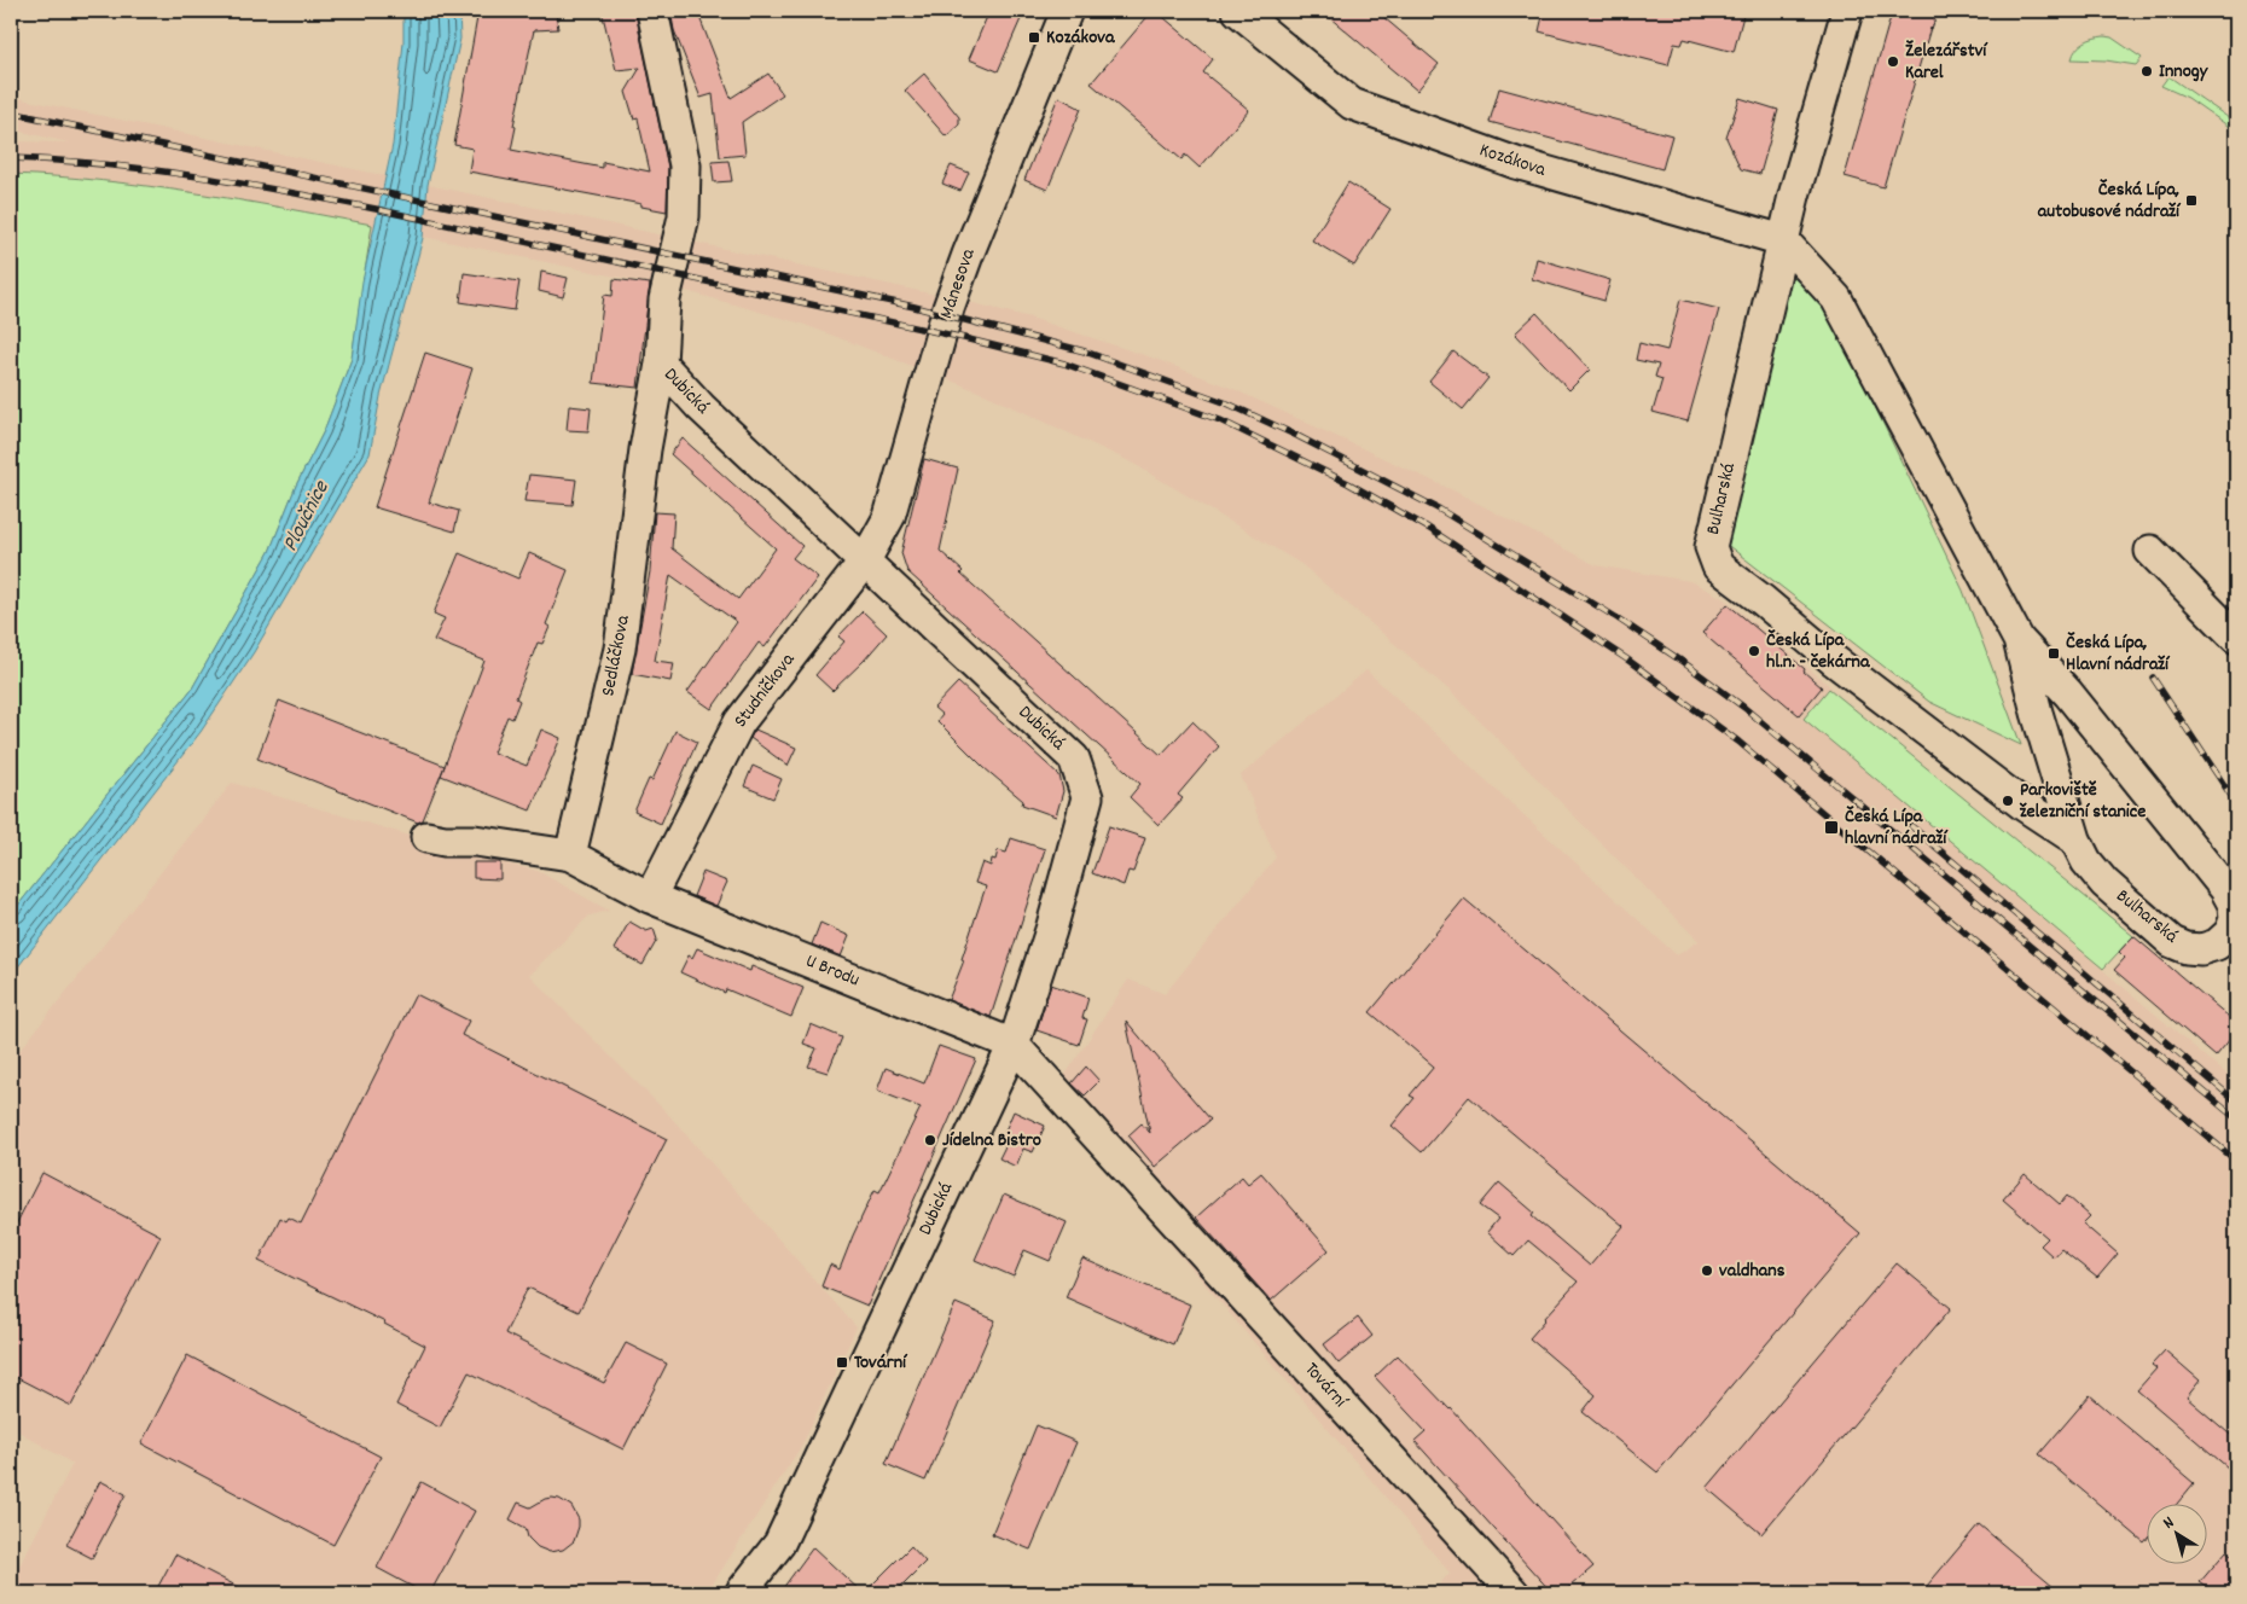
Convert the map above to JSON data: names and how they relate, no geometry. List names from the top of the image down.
{
  "streets": {
    "street": [
      "Kozákova",
      "Mánesova",
      "Dubická",
      "Bulharská",
      "Sedláčkova",
      "Studničkova",
      "U Brodu",
      "Tovární"
    ]
  },
  "crossings": [
    ["Kozákova", "Bulharská"],
    ["Mánesova", "Dubická"],
    ["Mánesova", "Studničkova"],
    ["Dubická", "Sedláčkova"],
    ["Dubická", "Studničkova"],
    ["Dubická", "U Brodu"],
    ["Dubická", "Tovární"],
    ["Studničkova", "U Brodu"],
    ["U Brodu", "Tovární"]
  ],
  "water": ["Ploučnice"],
  "places": {
    "transit": [
      "Kozákova",
      "Česká Lípa, autobusové nádraží",
      "Česká Lípa, Hlavní nádraží",
      "Česká Lípa hlavní nádraží",
      "Tovární"
    ],
    "other": [
      "Železářství Karel",
      "Innogy",
      "Česká Lípa hl.n. - čekárna",
      "Parkoviště železniční stanice",
      "Jídelna Bistro",
      "valdhans"
    ]
  },
  "north": "top left"
}
